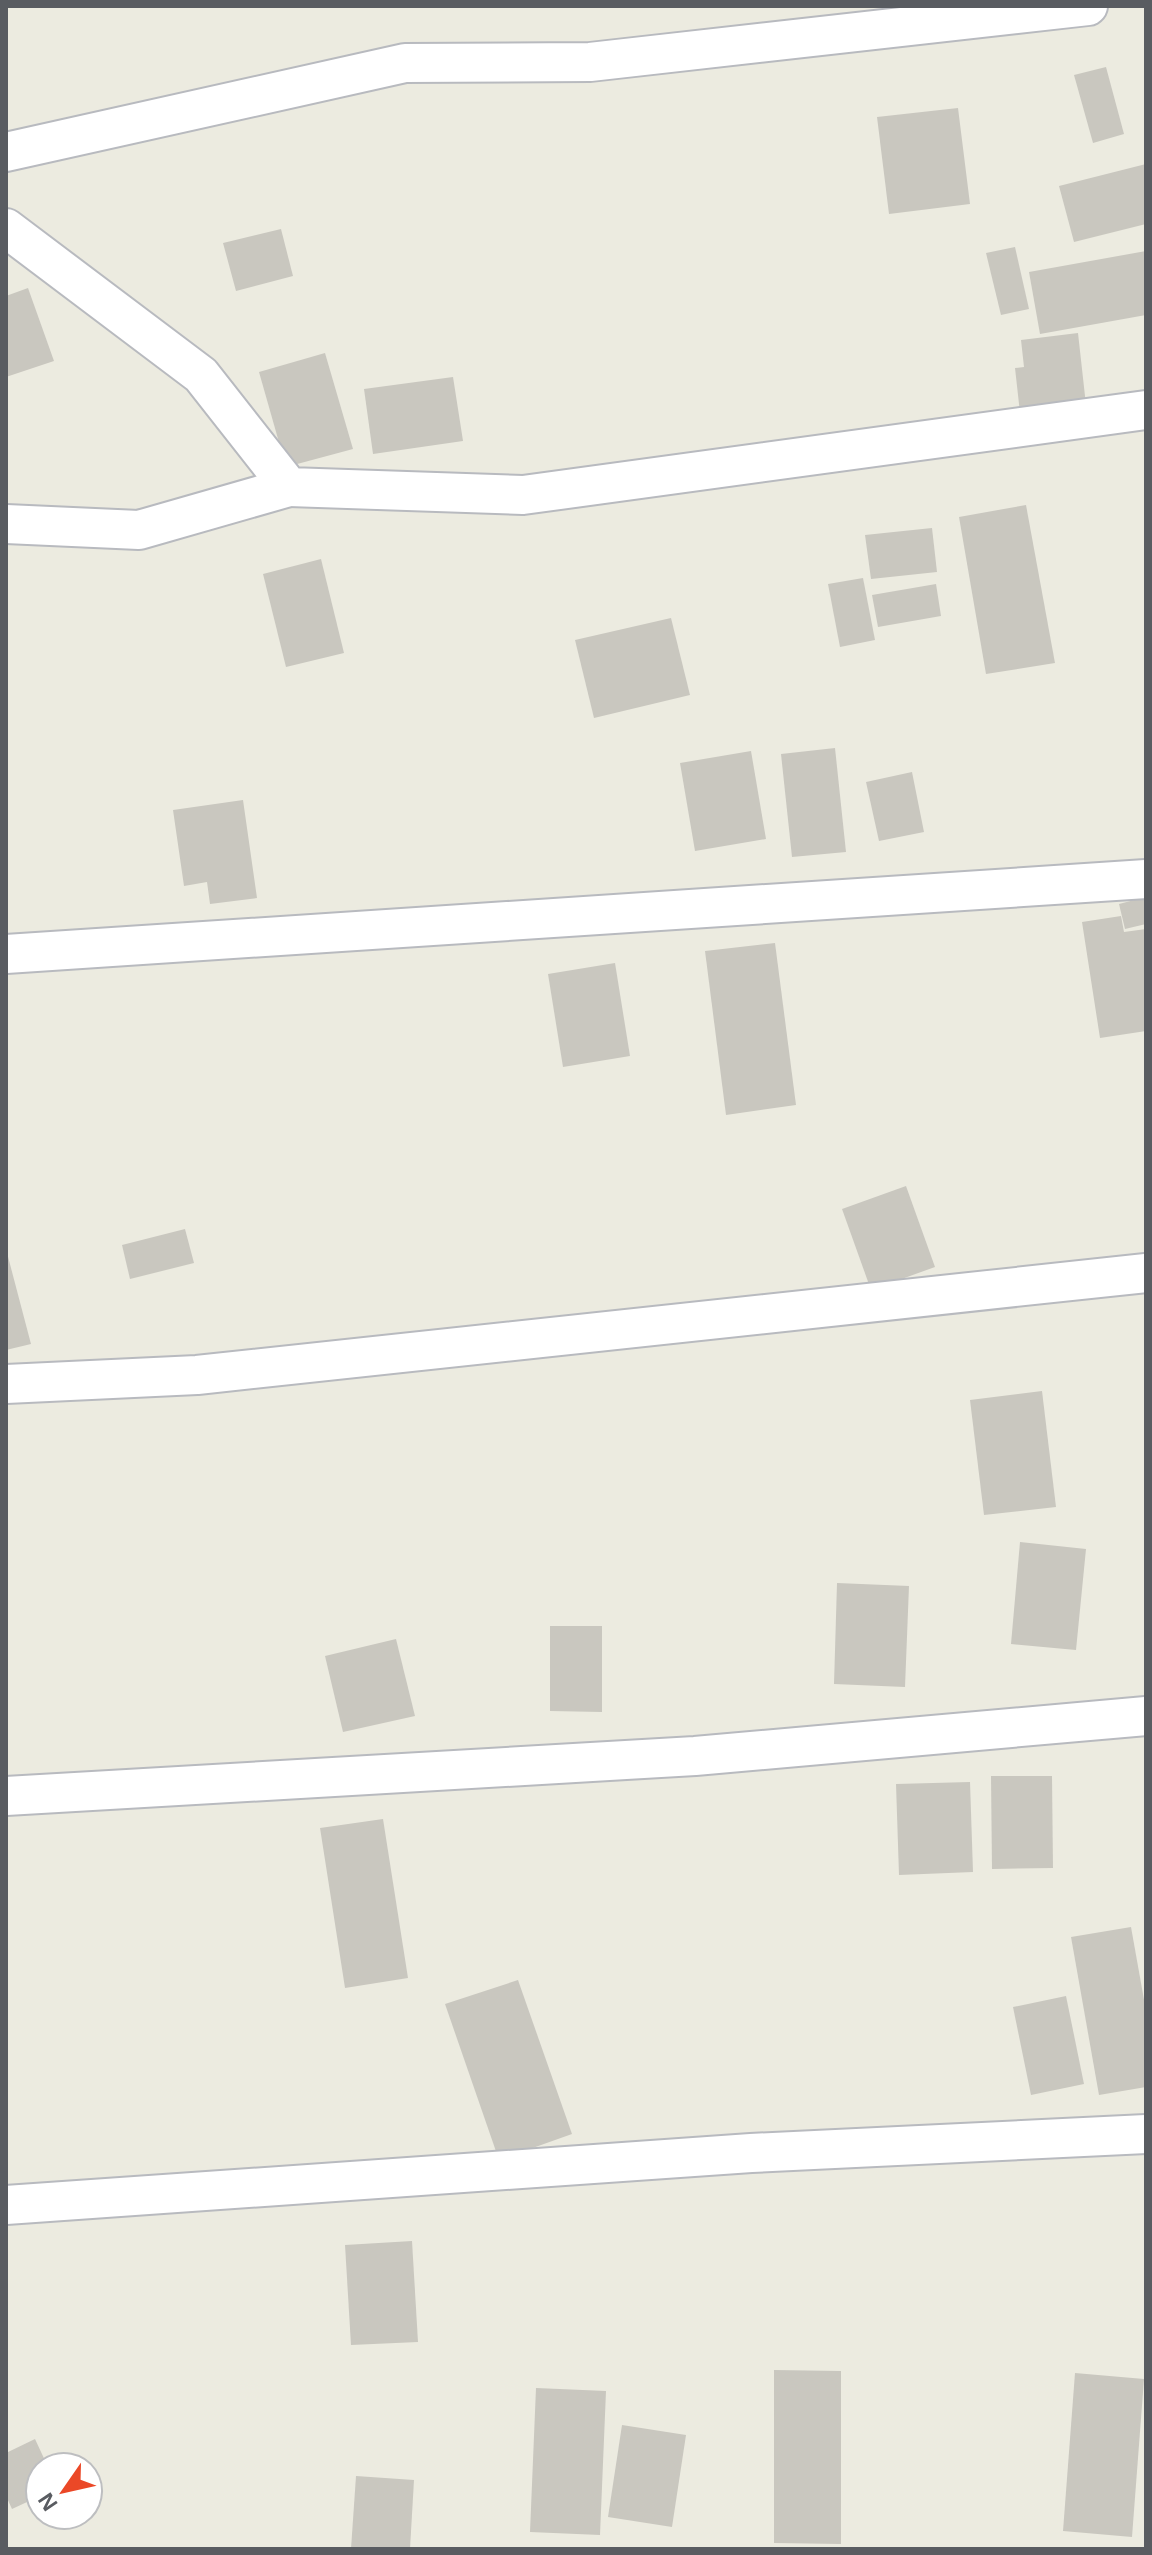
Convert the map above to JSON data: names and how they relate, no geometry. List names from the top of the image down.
{
  "north": "bottom left"
}
